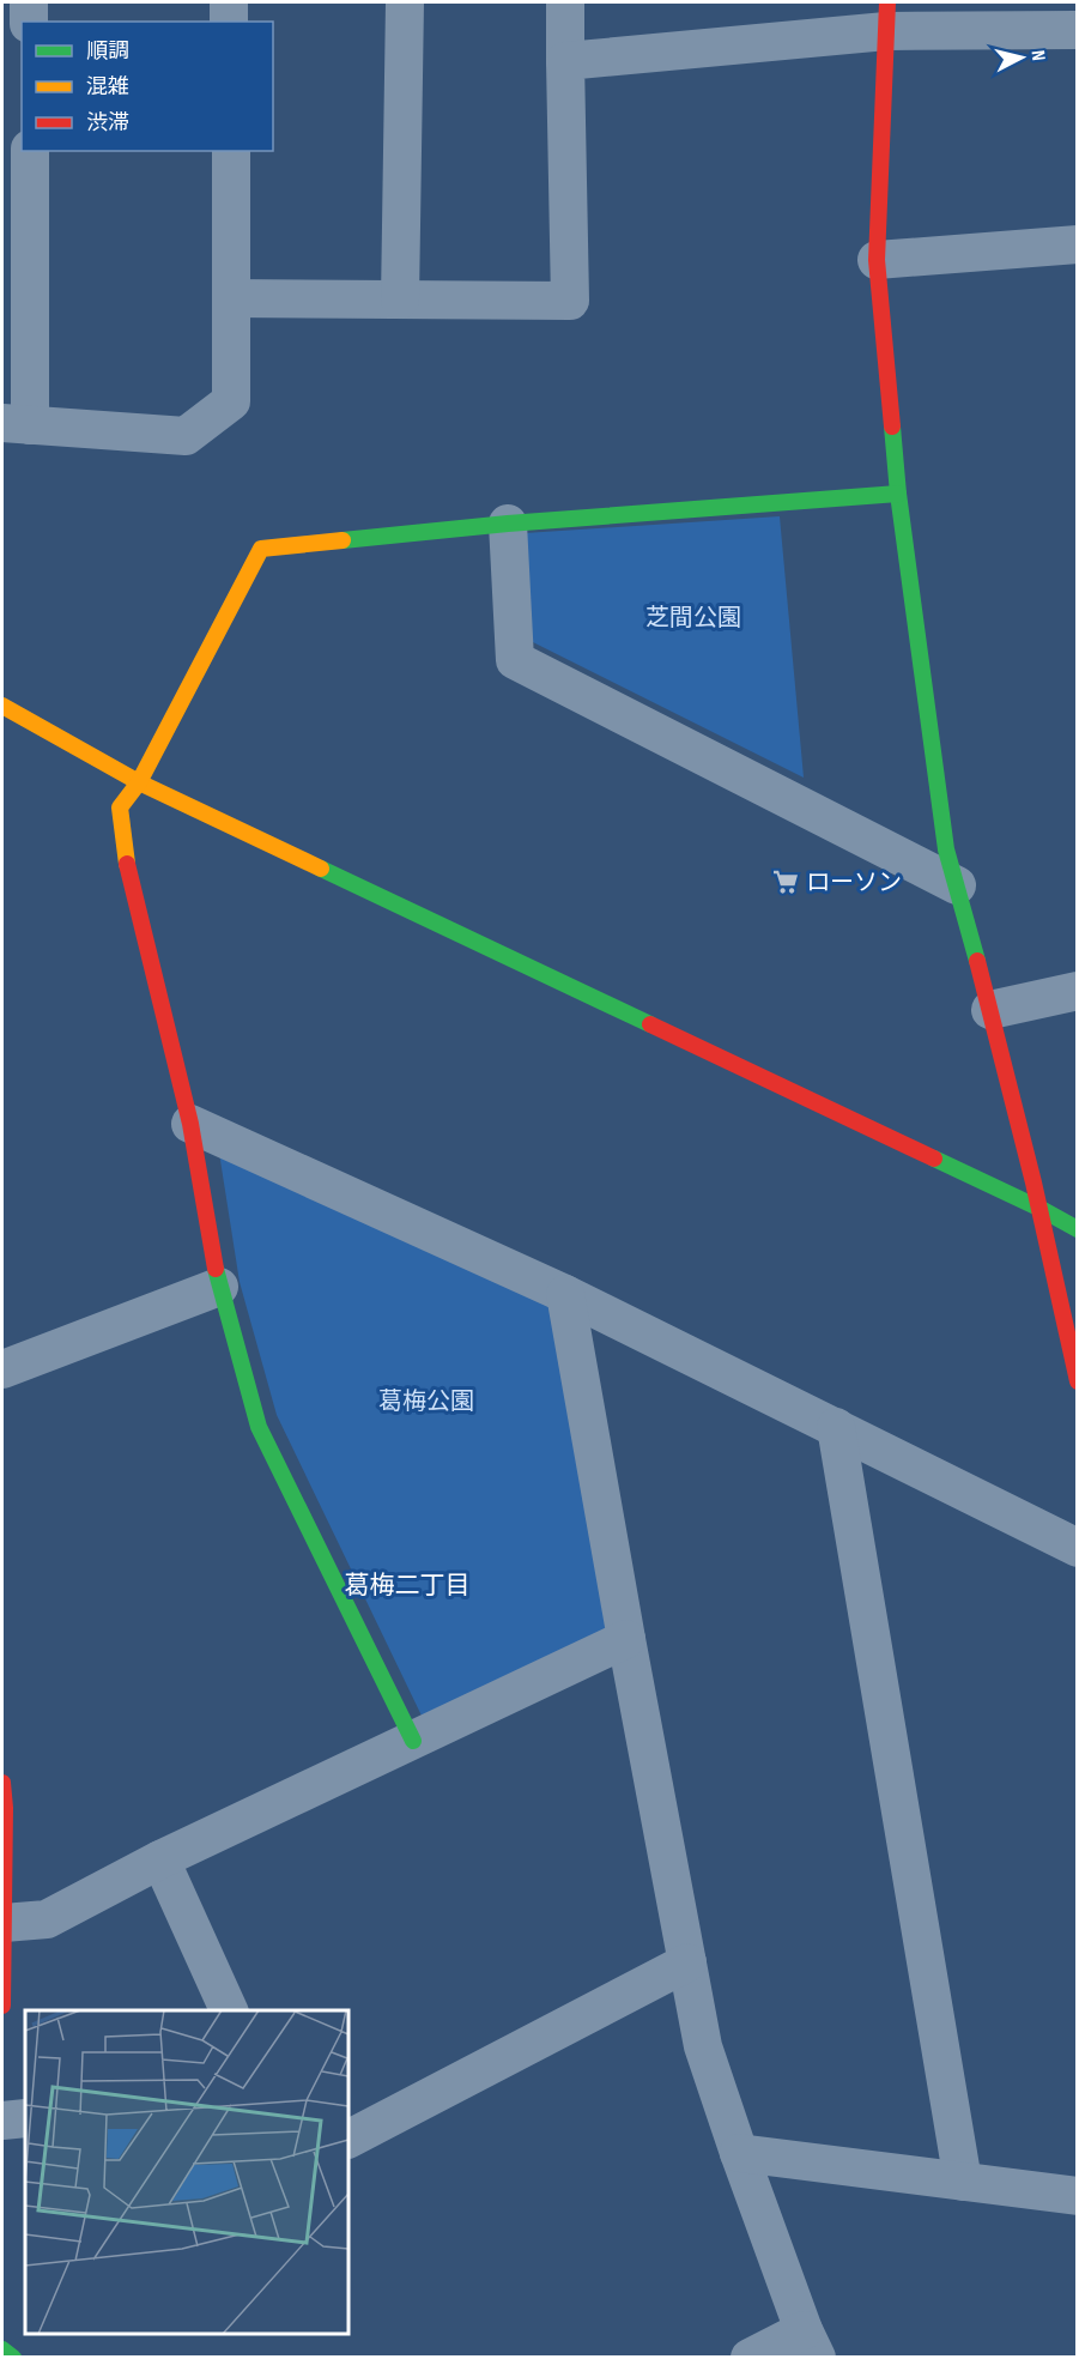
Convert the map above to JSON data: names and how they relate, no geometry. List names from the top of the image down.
{
  "districts": ["葛梅二丁目"],
  "parks": ["芝間公園", "葛梅公園"],
  "places": {
    "supermarket": ["ローソン"]
  },
  "legend": ["順調", "混雑", "渋滞"],
  "north": "right"
}
